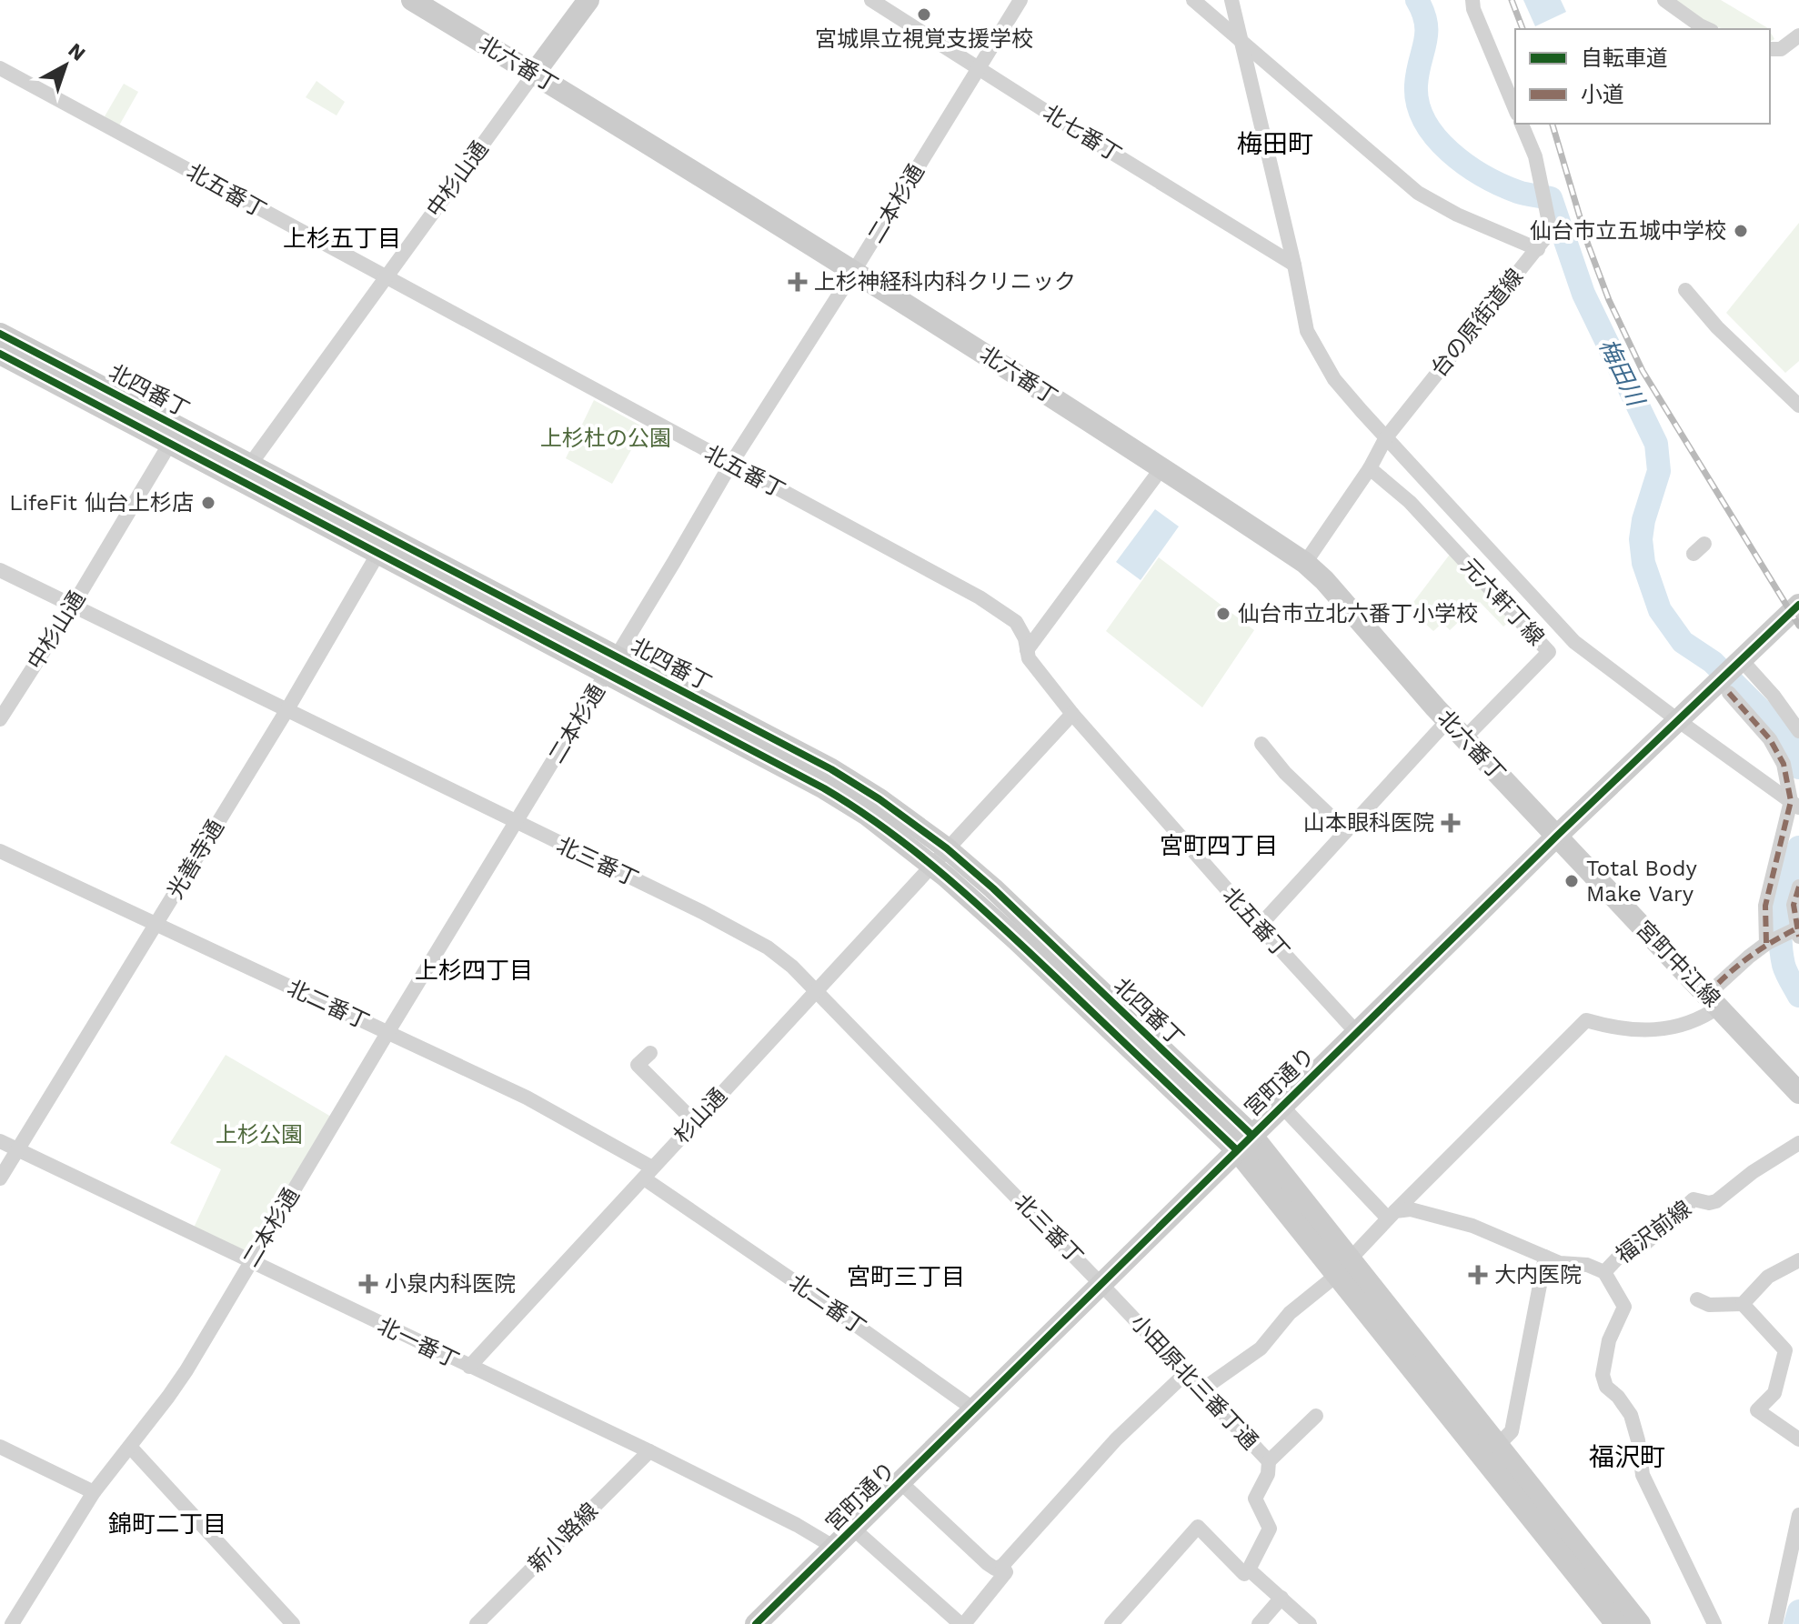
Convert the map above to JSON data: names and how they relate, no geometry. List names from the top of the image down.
{
  "streets": {
    "street": [
      "北六番丁",
      "北七番丁",
      "中杉山通",
      "北五番丁",
      "二本杉通",
      "台の原街道線",
      "北四番丁",
      "元六軒丁線",
      "光善寺通",
      "北三番丁",
      "宮町中江線",
      "北二番丁",
      "宮町通り",
      "杉山通",
      "福沢前線",
      "北一番丁",
      "小田原北三番丁通",
      "新小路線"
    ]
  },
  "crossings": [
    ["北六番丁", "中杉山通"],
    ["北六番丁", "二本杉通"],
    ["北六番丁", "台の原街道線"],
    ["北六番丁", "元六軒丁線"],
    ["北六番丁", "宮町中江線"],
    ["北六番丁", "宮町通り"],
    ["北七番丁", "二本杉通"],
    ["中杉山通", "北五番丁"],
    ["中杉山通", "北四番丁"],
    ["中杉山通", "北三番丁"],
    ["北五番丁", "二本杉通"],
    ["北五番丁", "宮町通り"],
    ["北五番丁", "杉山通"],
    ["二本杉通", "北四番丁"],
    ["二本杉通", "北三番丁"],
    ["二本杉通", "北二番丁"],
    ["二本杉通", "北一番丁"],
    ["台の原街道線", "元六軒丁線"],
    ["北四番丁", "光善寺通"],
    ["北四番丁", "宮町通り"],
    ["北四番丁", "杉山通"],
    ["光善寺通", "北三番丁"],
    ["光善寺通", "北二番丁"],
    ["光善寺通", "北一番丁"],
    ["北三番丁", "宮町通り"],
    ["北三番丁", "杉山通"],
    ["北三番丁", "小田原北三番丁通"],
    ["宮町中江線", "宮町通り"],
    ["北二番丁", "宮町通り"],
    ["北二番丁", "杉山通"],
    ["宮町通り", "北一番丁"],
    ["宮町通り", "小田原北三番丁通"],
    ["杉山通", "北一番丁"],
    ["北一番丁", "新小路線"]
  ],
  "districts": [
    "梅田町",
    "上杉五丁目",
    "宮町四丁目",
    "上杉四丁目",
    "宮町三丁目",
    "福沢町",
    "錦町二丁目"
  ],
  "water": ["梅田川"],
  "parks": ["上杉杜の公園", "上杉公園"],
  "places": {
    "other": [
      "宮城県立視覚支援学校",
      "仙台市立五城中学校",
      "LifeFit 仙台上杉店",
      "仙台市立北六番丁小学校",
      "Total Body Make Vary"
    ],
    "health": [
      "上杉神経科内科クリニック",
      "山本眼科医院",
      "大内医院",
      "小泉内科医院"
    ]
  },
  "legend": ["自転車道", "小道"],
  "north": "top right"
}
